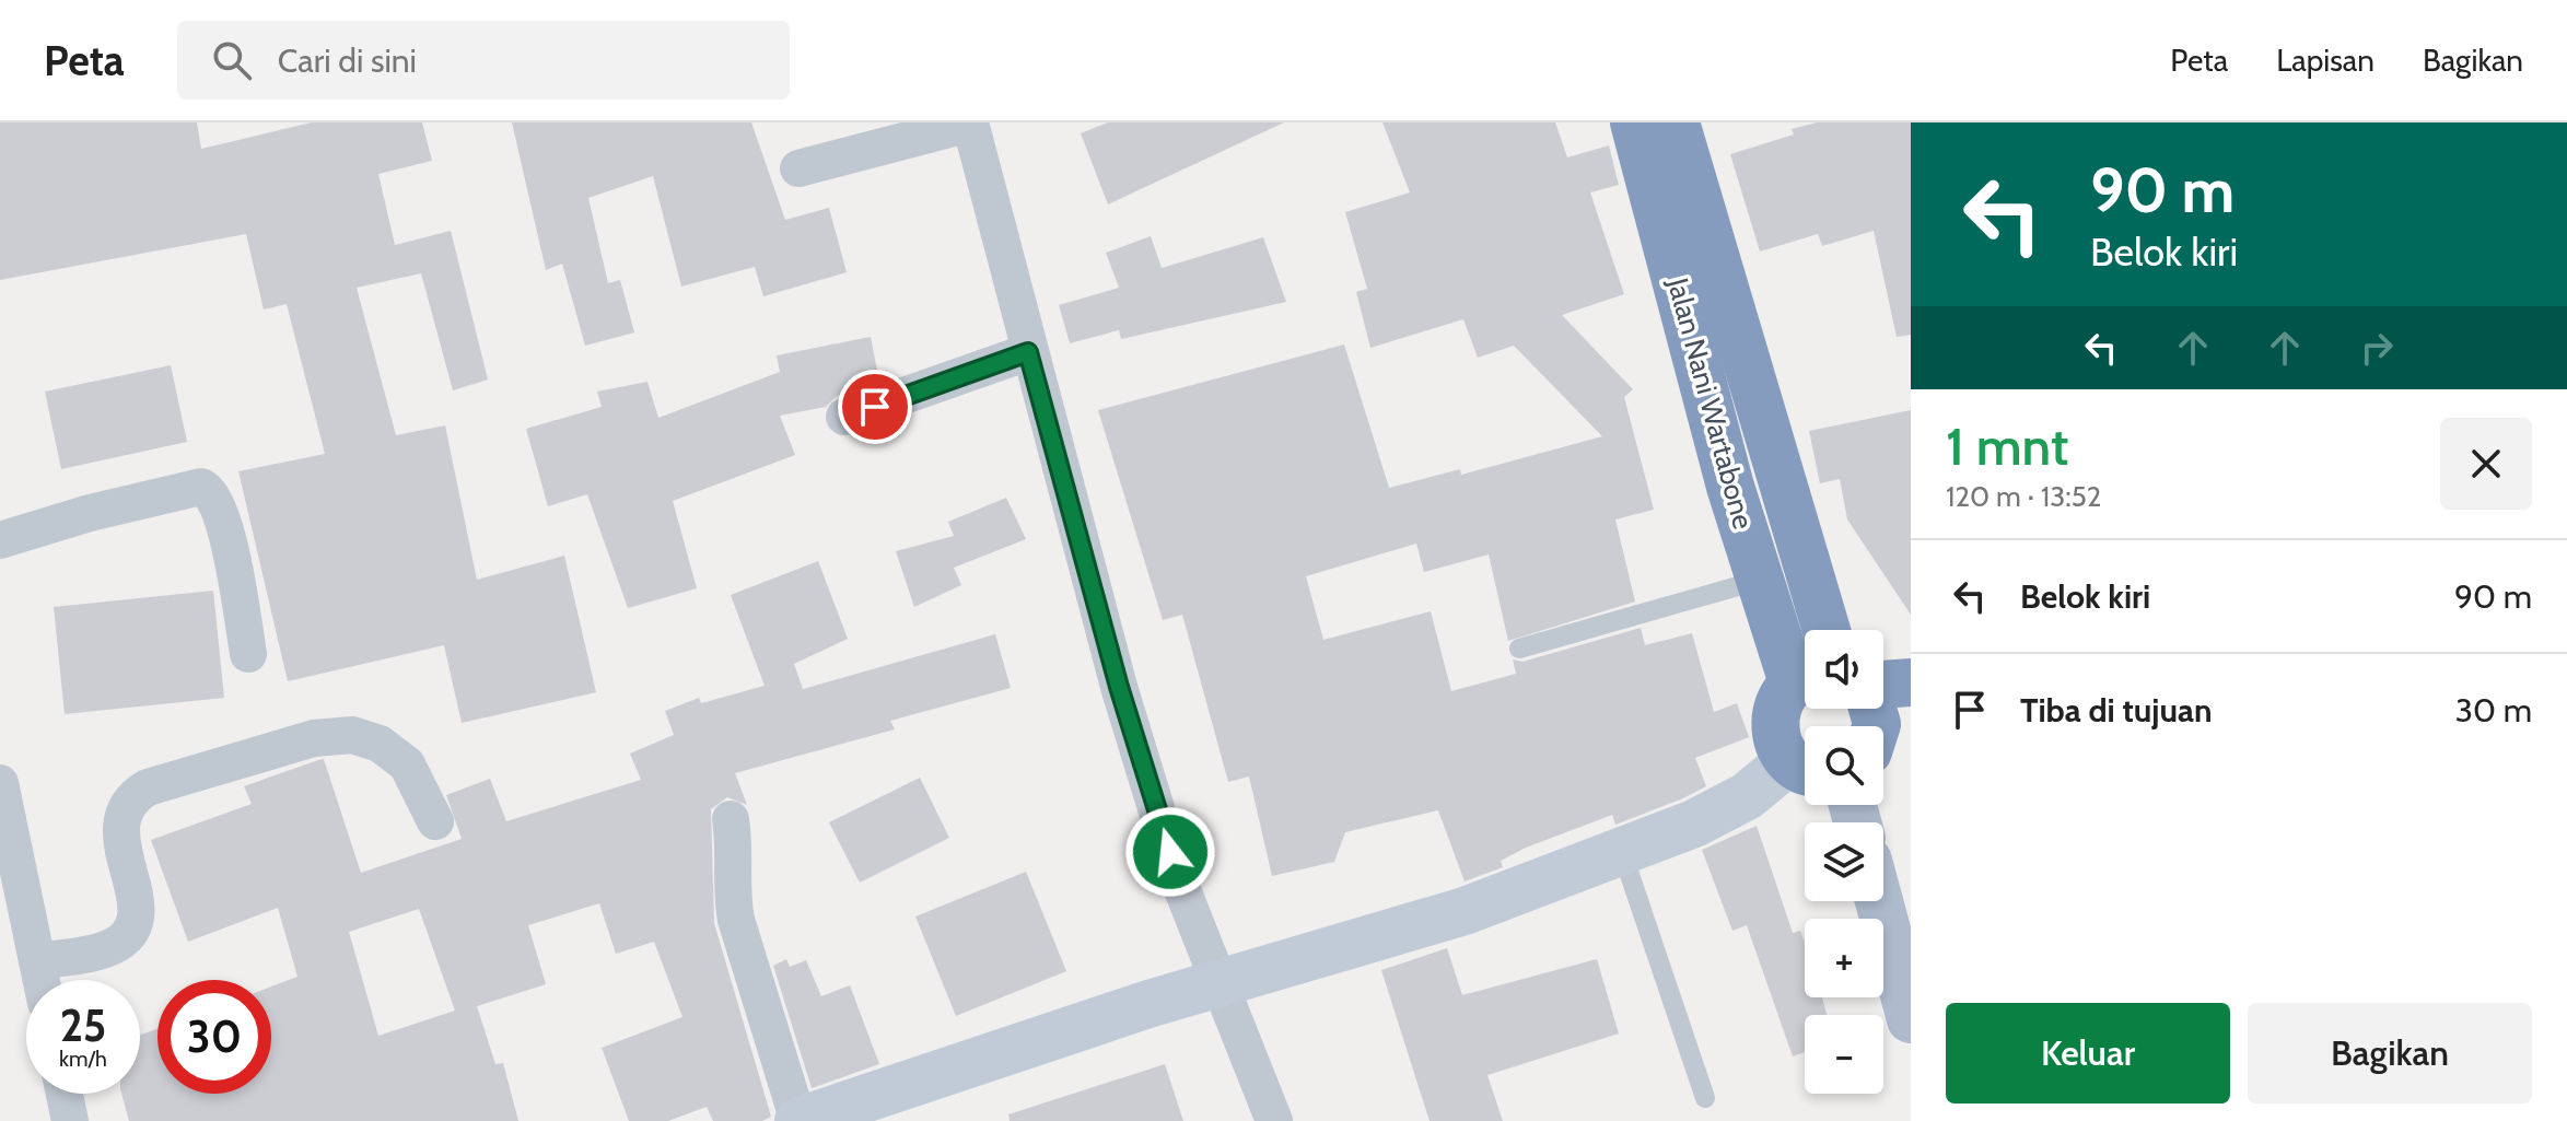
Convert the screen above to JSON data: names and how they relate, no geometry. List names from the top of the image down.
{
  "streets": {
    "highway": ["Jalan Nani Wartabone"]
  },
  "page": {
    "header": "Peta",
    "search": "Cari di sini",
    "nav": ["Peta", "Lapisan", "Bagikan"],
    "turn": ["90 m", "Belok kiri"],
    "heading": ["1 mnt", "120 m · 13:52"],
    "list": [
      {
        "name": "Belok kiri",
        "value": "90 m"
      },
      {
        "name": "Tiba di tujuan",
        "value": "30 m"
      }
    ],
    "map_buttons": ["+", "−"],
    "speed": "25 km/h",
    "limit": "30",
    "buttons": ["Keluar", "Bagikan"]
  }
}
